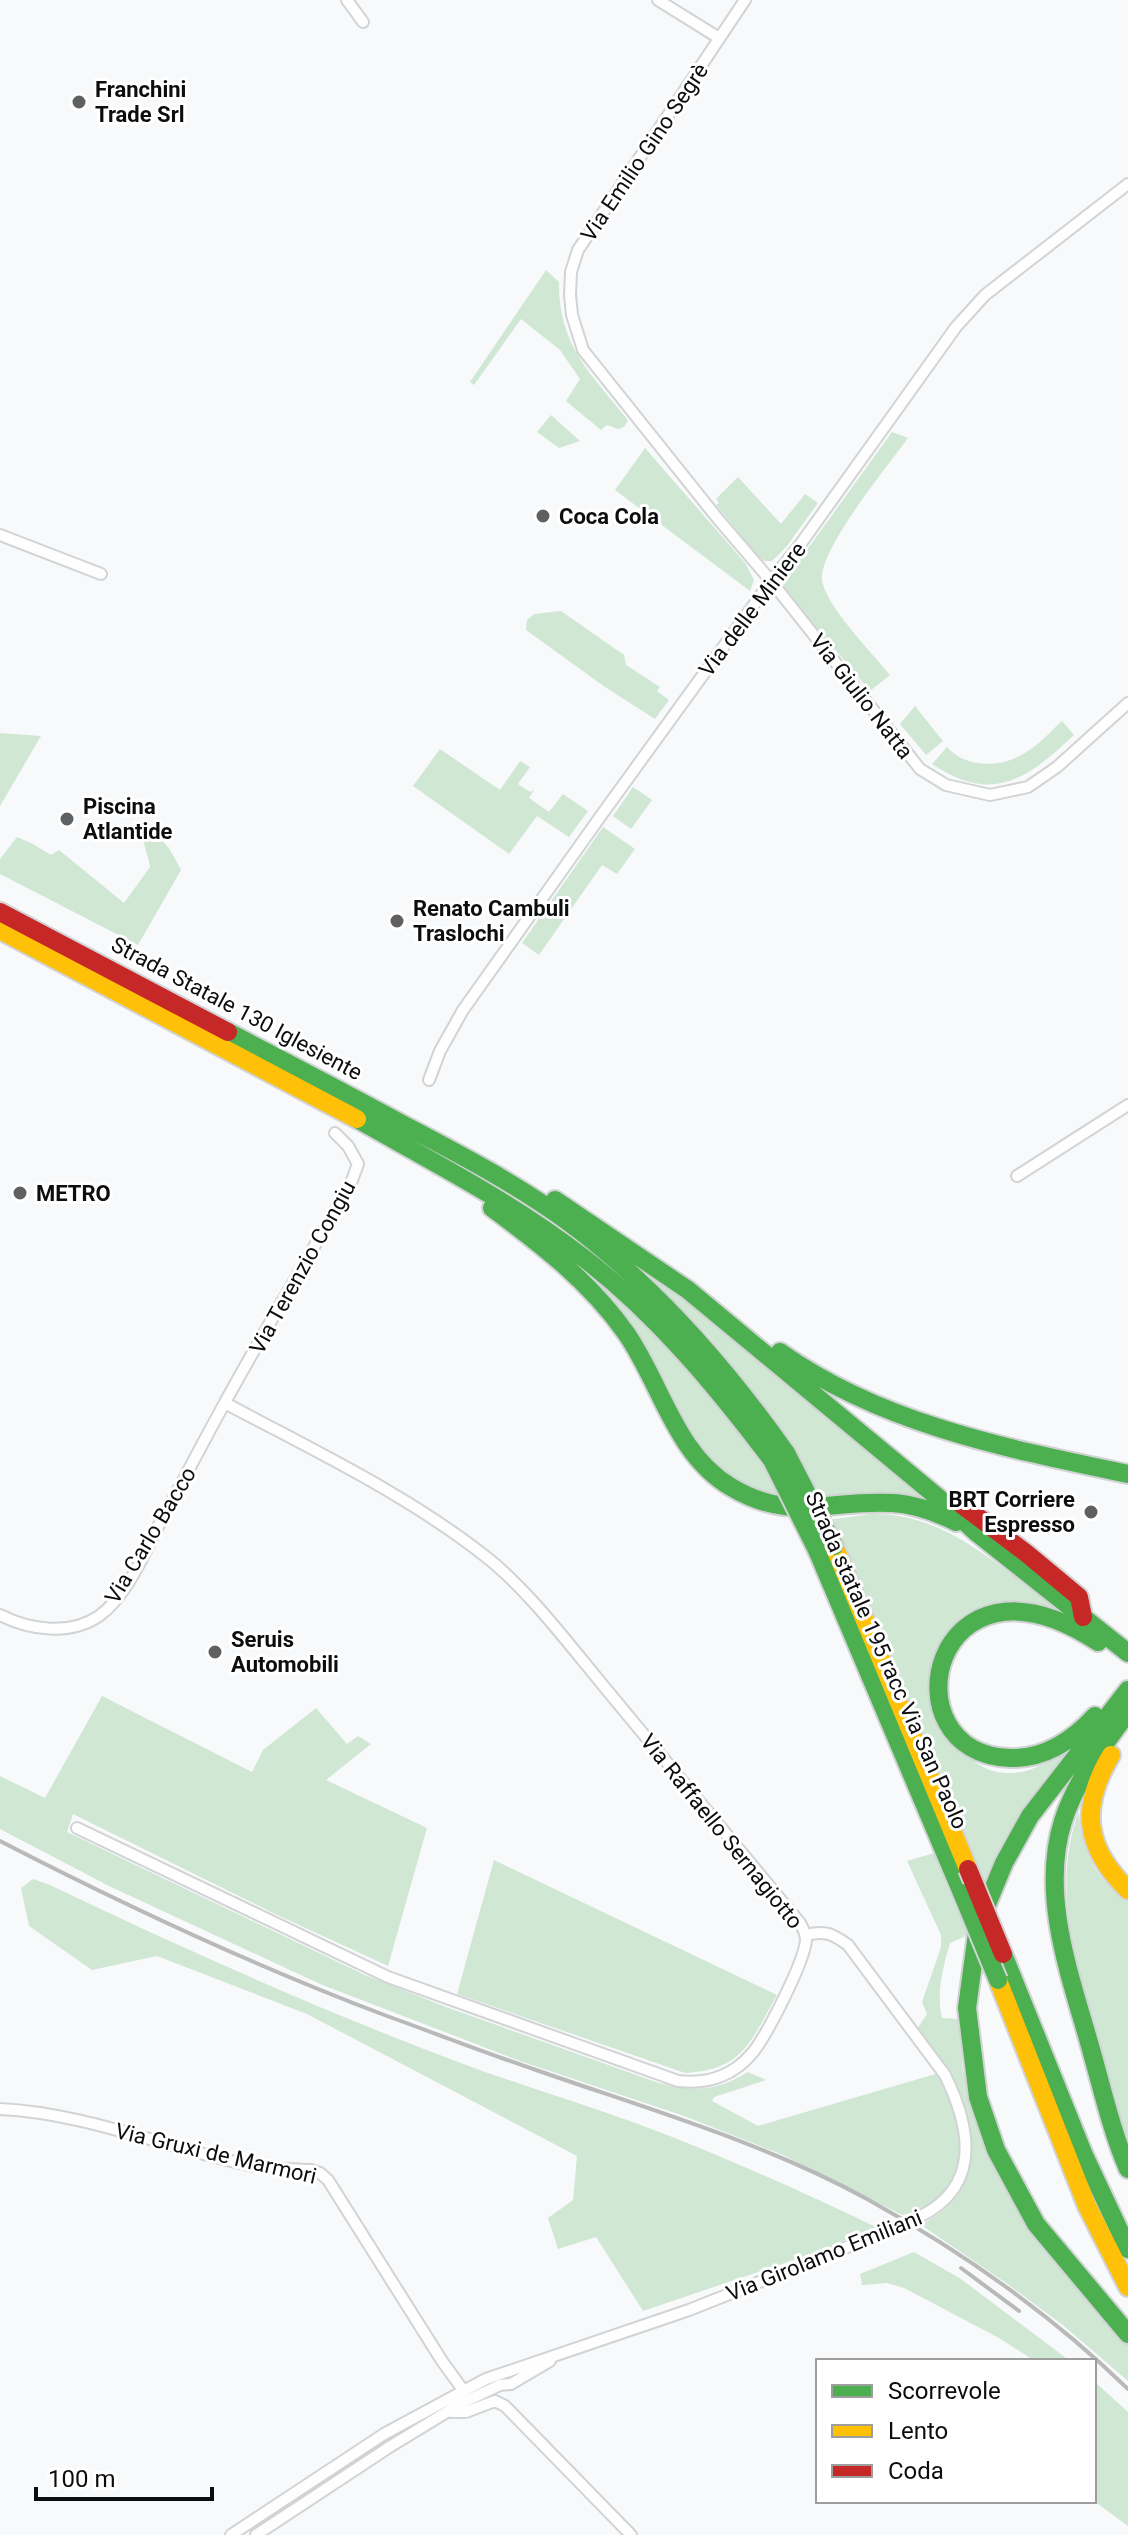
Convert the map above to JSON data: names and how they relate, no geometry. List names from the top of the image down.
{
  "streets": {
    "highway": ["Strada Statale 130 Iglesiente", "Strada statale 195 racc Via San Paolo"],
    "street": [
      "Via Emilio Gino Segrè",
      "Via delle Miniere",
      "Via Giulio Natta",
      "Via Terenzio Congiu",
      "Via Carlo Bacco",
      "Via Raffaello Sernagiotto",
      "Via Gruxi de Marmori",
      "Via Girolamo Emiliani"
    ]
  },
  "crossings": [
    ["Via Emilio Gino Segrè", "Via delle Miniere"],
    ["Via Emilio Gino Segrè", "Via Giulio Natta"],
    ["Via delle Miniere", "Via Giulio Natta"],
    ["Strada Statale 130 Iglesiente", "Strada statale 195 racc Via San Paolo"],
    ["Via Terenzio Congiu", "Via Carlo Bacco"],
    ["Via Terenzio Congiu", "Via Raffaello Sernagiotto"],
    ["Via Carlo Bacco", "Via Raffaello Sernagiotto"],
    ["Via Raffaello Sernagiotto", "Via Girolamo Emiliani"],
    ["Via Gruxi de Marmori", "Via Girolamo Emiliani"]
  ],
  "places": [
    "Franchini Trade Srl",
    "Coca Cola",
    "Piscina Atlantide",
    "Renato Cambuli Traslochi",
    "METRO",
    "BRT Corriere Espresso",
    "Seruis Automobili"
  ],
  "legend": ["Scorrevole", "Lento", "Coda"],
  "scale_bar": "100 m"
}
